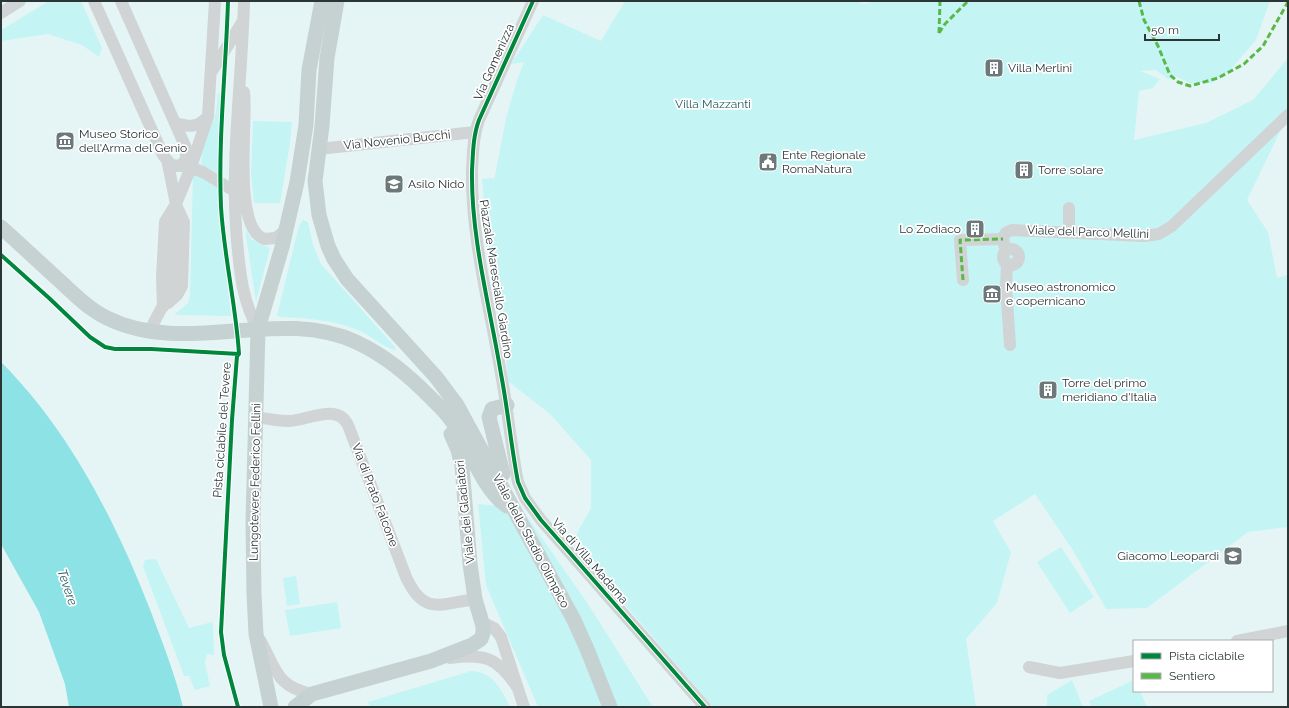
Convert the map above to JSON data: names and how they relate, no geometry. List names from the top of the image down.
{
  "streets": {
    "main road": ["Lungotevere Federico Fellini", "Viale dei Gladiatori", "Viale dello Stadio Olimpico"],
    "street": [
      "Via Gomenizza",
      "Via Novenio Bucchi",
      "Viale del Parco Mellini",
      "Piazzale Maresciallo Giardino",
      "Via di Prato Falcone",
      "Via di Villa Madama"
    ],
    "cycle path": ["Pista ciclabile del Tevere"]
  },
  "crossings": [
    ["Via Gomenizza", "Via Novenio Bucchi"],
    ["Via Gomenizza", "Piazzale Maresciallo Giardino"],
    ["Via Novenio Bucchi", "Piazzale Maresciallo Giardino"],
    ["Via Novenio Bucchi", "Viale dello Stadio Olimpico"],
    ["Piazzale Maresciallo Giardino", "Via di Villa Madama"],
    ["Lungotevere Federico Fellini", "Via di Prato Falcone"],
    ["Via di Prato Falcone", "Viale dei Gladiatori"]
  ],
  "water": ["Tevere"],
  "parks": ["Villa Mazzanti"],
  "places": {
    "building": [
      "Villa Merlini",
      "Torre solare",
      "Lo Zodiaco",
      "Torre del primo meridiano d'Italia"
    ],
    "museum": ["Museo Storico dell'Arma del Genio", "Museo astronomico e copernicano"],
    "public building": ["Ente Regionale RomaNatura"],
    "school or university": ["Asilo Nido", "Giacomo Leopardi"]
  },
  "legend": ["Pista ciclabile", "Sentiero"],
  "scale_bar": "50 m"
}
